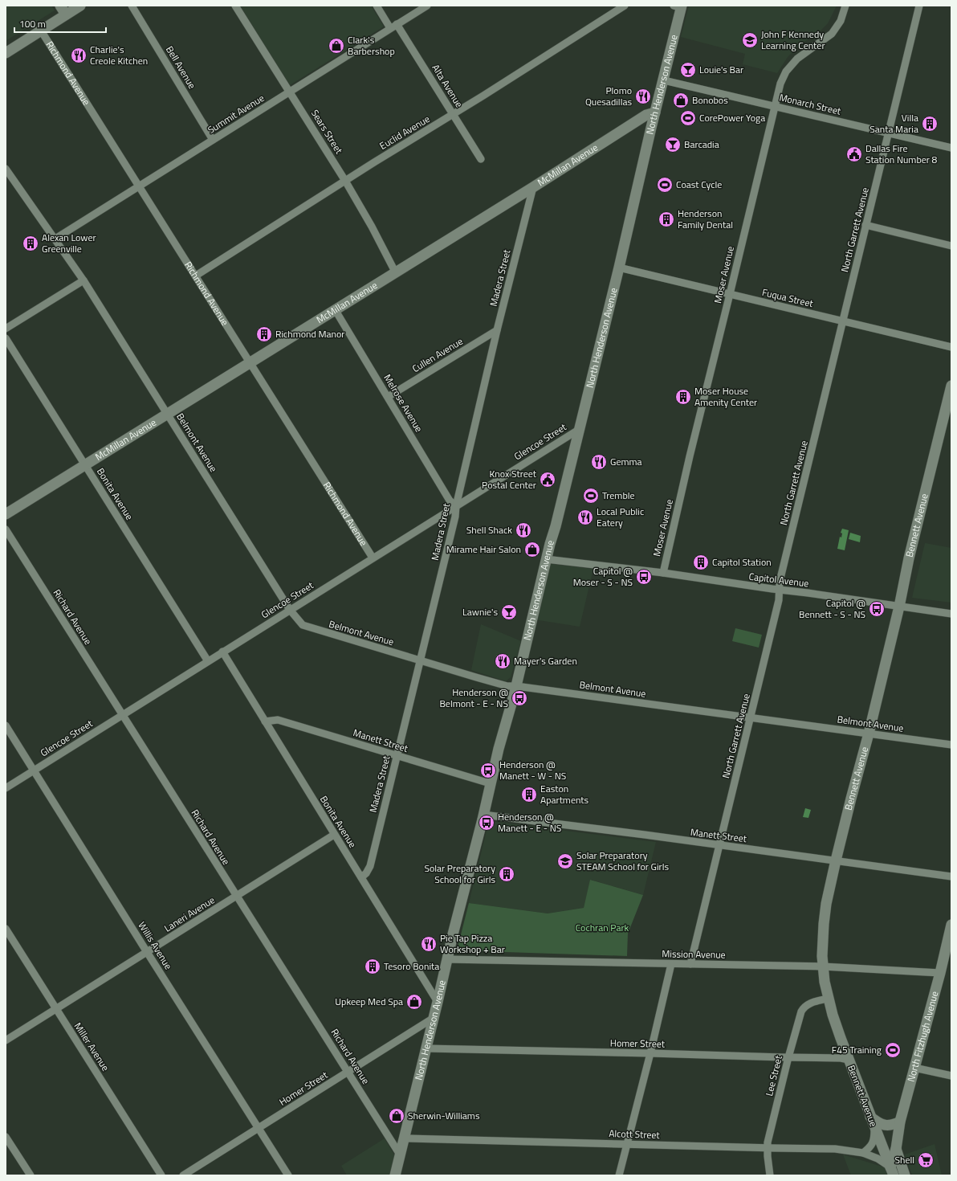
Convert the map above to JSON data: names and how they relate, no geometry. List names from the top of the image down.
{
  "streets": {
    "street": [
      "Bell Avenue",
      "Richmond Avenue",
      "North Henderson Avenue",
      "Alta Avenue",
      "Monarch Street",
      "Summit Avenue",
      "Sears Street",
      "Euclid Avenue",
      "McMillan Avenue",
      "North Garrett Avenue",
      "Moser Avenue",
      "Madera Street",
      "Fuqua Street",
      "Cullen Avenue",
      "Melrose Avenue",
      "Glencoe Street",
      "Belmont Avenue",
      "Bonita Avenue",
      "Bennett Avenue",
      "Capitol Avenue",
      "Richard Avenue",
      "Manett Street",
      "Laneri Avenue",
      "Willis Avenue",
      "Mission Avenue",
      "North Fitzhugh Avenue",
      "Homer Street",
      "Miller Avenue",
      "Lee Street",
      "Alcott Street"
    ]
  },
  "crossings": [
    ["Bell Avenue", "Summit Avenue"],
    ["Richmond Avenue", "Summit Avenue"],
    ["Richmond Avenue", "Euclid Avenue"],
    ["Richmond Avenue", "McMillan Avenue"],
    ["Richmond Avenue", "Glencoe Street"],
    ["North Henderson Avenue", "Monarch Street"],
    ["North Henderson Avenue", "McMillan Avenue"],
    ["North Henderson Avenue", "Fuqua Street"],
    ["North Henderson Avenue", "Glencoe Street"],
    ["North Henderson Avenue", "Belmont Avenue"],
    ["North Henderson Avenue", "Bonita Avenue"],
    ["North Henderson Avenue", "Capitol Avenue"],
    ["North Henderson Avenue", "Richard Avenue"],
    ["North Henderson Avenue", "Manett Street"],
    ["North Henderson Avenue", "Mission Avenue"],
    ["North Henderson Avenue", "Homer Street"],
    ["North Henderson Avenue", "Alcott Street"],
    ["Alta Avenue", "Summit Avenue"],
    ["Alta Avenue", "Euclid Avenue"],
    ["Monarch Street", "North Garrett Avenue"],
    ["Monarch Street", "Moser Avenue"],
    ["Summit Avenue", "Sears Street"],
    ["Summit Avenue", "Belmont Avenue"],
    ["Sears Street", "Euclid Avenue"],
    ["Sears Street", "McMillan Avenue"],
    ["McMillan Avenue", "Madera Street"],
    ["McMillan Avenue", "Melrose Avenue"],
    ["McMillan Avenue", "Belmont Avenue"],
    ["McMillan Avenue", "Bonita Avenue"],
    ["North Garrett Avenue", "Fuqua Street"],
    ["North Garrett Avenue", "Belmont Avenue"],
    ["North Garrett Avenue", "Capitol Avenue"],
    ["North Garrett Avenue", "Manett Street"],
    ["North Garrett Avenue", "Mission Avenue"],
    ["Moser Avenue", "Fuqua Street"],
    ["Moser Avenue", "Capitol Avenue"],
    ["Madera Street", "Cullen Avenue"],
    ["Madera Street", "Melrose Avenue"],
    ["Madera Street", "Glencoe Street"],
    ["Madera Street", "Belmont Avenue"],
    ["Madera Street", "Bonita Avenue"],
    ["Madera Street", "Manett Street"],
    ["Cullen Avenue", "Melrose Avenue"],
    ["Melrose Avenue", "Glencoe Street"],
    ["Glencoe Street", "Belmont Avenue"],
    ["Glencoe Street", "Bonita Avenue"],
    ["Glencoe Street", "Richard Avenue"],
    ["Glencoe Street", "Willis Avenue"],
    ["Belmont Avenue", "Bennett Avenue"],
    ["Bonita Avenue", "Manett Street"],
    ["Bonita Avenue", "Laneri Avenue"],
    ["Bennett Avenue", "Capitol Avenue"],
    ["Bennett Avenue", "Manett Street"],
    ["Bennett Avenue", "Mission Avenue"],
    ["Bennett Avenue", "North Fitzhugh Avenue"],
    ["Bennett Avenue", "Homer Street"],
    ["Bennett Avenue", "Lee Street"],
    ["Bennett Avenue", "Alcott Street"],
    ["Richard Avenue", "Laneri Avenue"],
    ["Richard Avenue", "Homer Street"],
    ["Laneri Avenue", "Willis Avenue"],
    ["Laneri Avenue", "Miller Avenue"],
    ["Willis Avenue", "Homer Street"],
    ["Mission Avenue", "North Fitzhugh Avenue"],
    ["North Fitzhugh Avenue", "Alcott Street"],
    ["Homer Street", "Lee Street"],
    ["Lee Street", "Alcott Street"]
  ],
  "parks": ["Cochran Park"],
  "places": {
    "school or university": ["John F Kennedy Learning Center", "Solar Preparatory STEAM School for Girls"],
    "shop": [
      "Clark's Barbershop",
      "Bonobos",
      "Mirame Hair Salon",
      "Upkeep Med Spa",
      "Sherwin-Williams"
    ],
    "restaurant": [
      "Charlie's Creole Kitchen",
      "Plomo Quesadillas",
      "Gemma",
      "Local Public Eatery",
      "Shell Shack",
      "Mayer's Garden",
      "Pie Tap Pizza Workshop + Bar"
    ],
    "bar": ["Louie's Bar", "Barcadia", "Lawnie's"],
    "sports": [
      "CorePower Yoga",
      "Coast Cycle",
      "Tremble",
      "F45 Training"
    ],
    "building": [
      "Villa Santa Maria",
      "Henderson Family Dental",
      "Alexan Lower Greenville",
      "Richmond Manor",
      "Moser House Amenity Center",
      "Capitol Station",
      "Easton Apartments",
      "Solar Preparatory School for Girls",
      "Tesoro Bonita"
    ],
    "public building": ["Dallas Fire Station Number 8", "Knox Street Postal Center"],
    "bus stop": [
      "Capitol @ Moser - S - NS",
      "Capitol @ Bennett - S - NS",
      "Henderson @ Belmont - E - NS",
      "Henderson @ Manett - W - NS",
      "Henderson @ Manett - E - NS"
    ],
    "supermarket": ["Shell"]
  },
  "scale_bar": "100 m"
}
